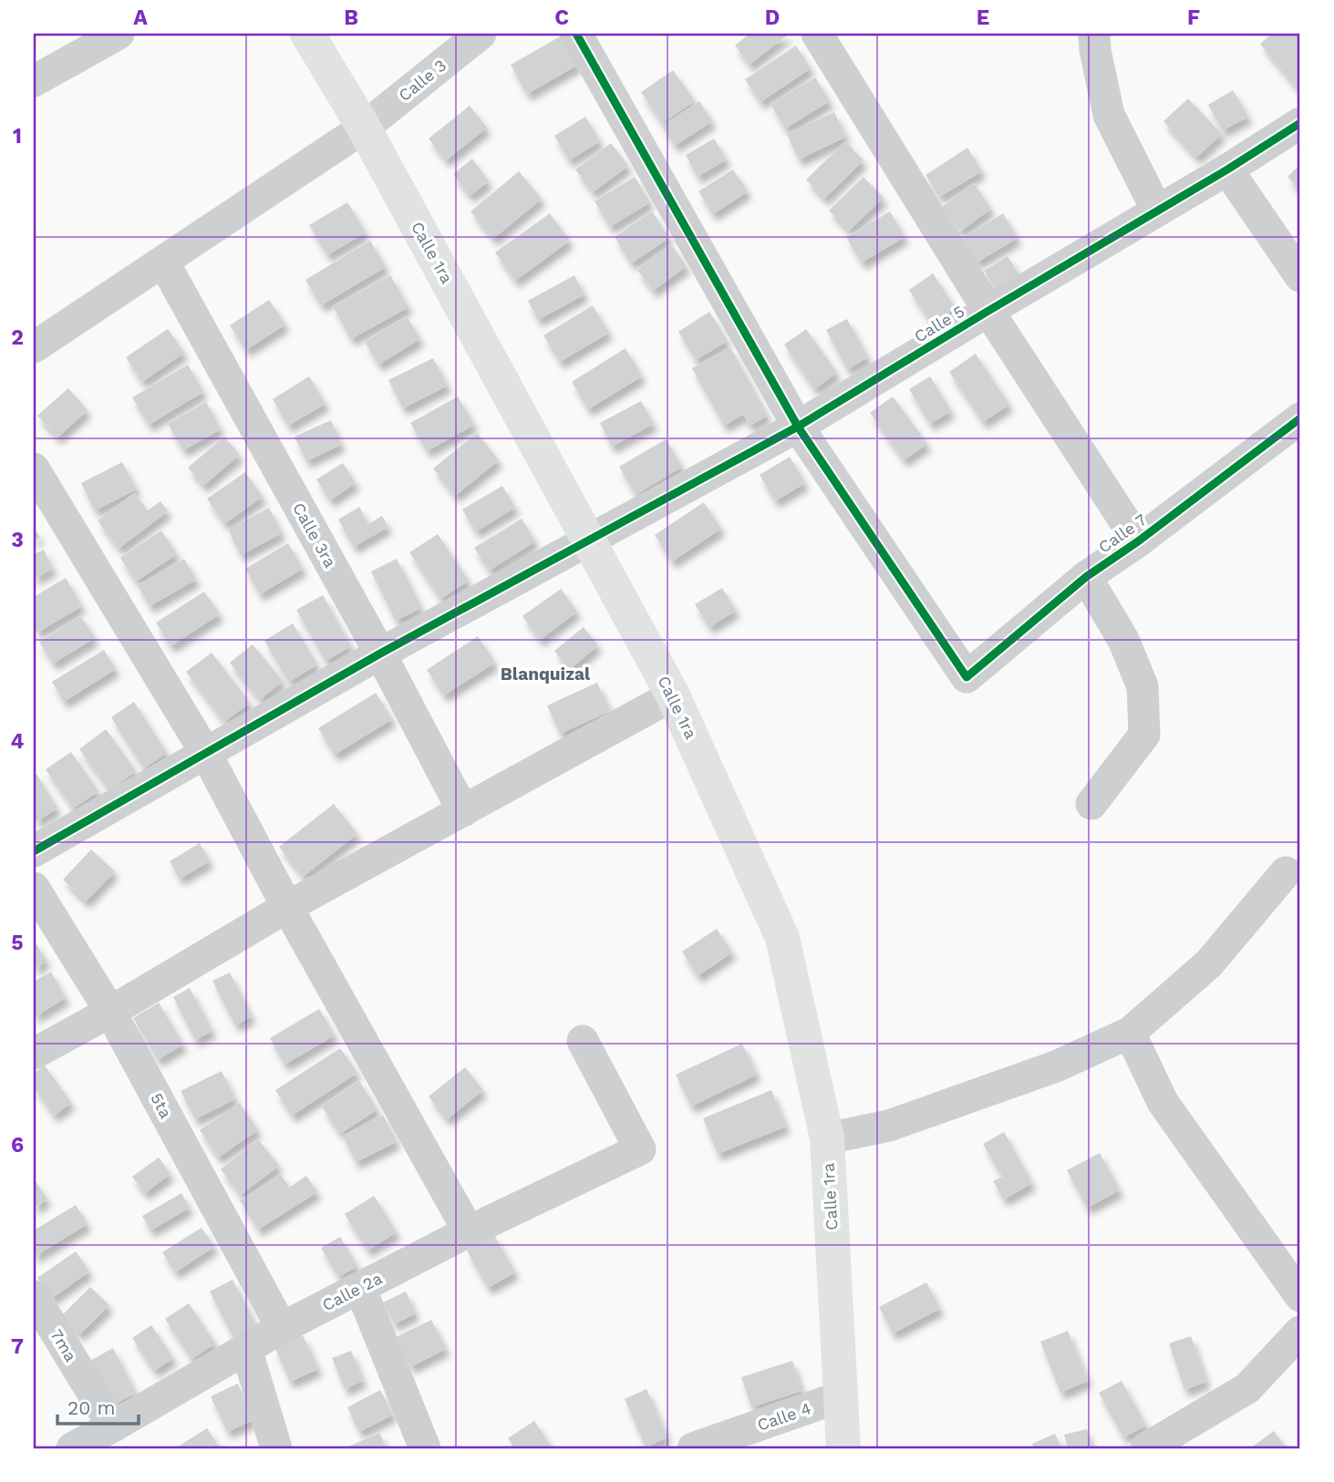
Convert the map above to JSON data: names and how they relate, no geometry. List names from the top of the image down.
{
  "streets": {
    "main road": ["Calle 1ra"],
    "street": [
      "Calle 3",
      "Calle 5",
      "Calle 7",
      "Calle 3ra",
      "5ta",
      "Calle 2a",
      "7ma",
      "Calle 4"
    ]
  },
  "crossings": [
    ["Calle 3", "Calle 1ra"],
    ["Calle 3", "Calle 3ra"],
    ["Calle 1ra", "Calle 5"],
    ["Calle 1ra", "Calle 4"],
    ["Calle 5", "Calle 7"],
    ["Calle 5", "Calle 3ra"],
    ["5ta", "Calle 2a"],
    ["Calle 2a", "7ma"]
  ],
  "districts": ["Blanquizal"],
  "scale_bar": "20 m",
  "grid": {
    "columns": [
      "A",
      "B",
      "C",
      "D",
      "E",
      "F"
    ],
    "rows": [
      "1",
      "2",
      "3",
      "4",
      "5",
      "6",
      "7"
    ]
  }
}
